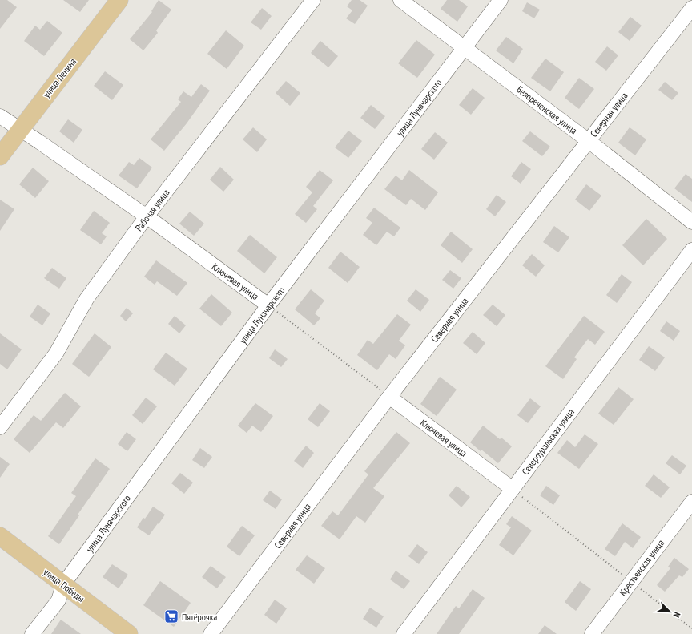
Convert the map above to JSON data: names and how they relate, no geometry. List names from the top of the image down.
{
  "streets": {
    "main road": ["улица Ленина", "улица Победы"],
    "street": [
      "улица Луначарского",
      "Белореченская улица",
      "Северная улица",
      "Рабочая улица",
      "Ключевая улица",
      "Североуральская улица",
      "Крестьянская улица"
    ]
  },
  "crossings": [
    ["улица Ленина", "Ключевая улица"],
    ["улица Луначарского", "Белореченская улица"],
    ["улица Луначарского", "Ключевая улица"],
    ["улица Луначарского", "улица Победы"],
    ["Белореченская улица", "Северная улица"],
    ["Северная улица", "Ключевая улица"],
    ["Рабочая улица", "Ключевая улица"],
    ["Ключевая улица", "Североуральская улица"]
  ],
  "places": {
    "supermarket": ["Пятёрочка"]
  },
  "north": "bottom right"
}
